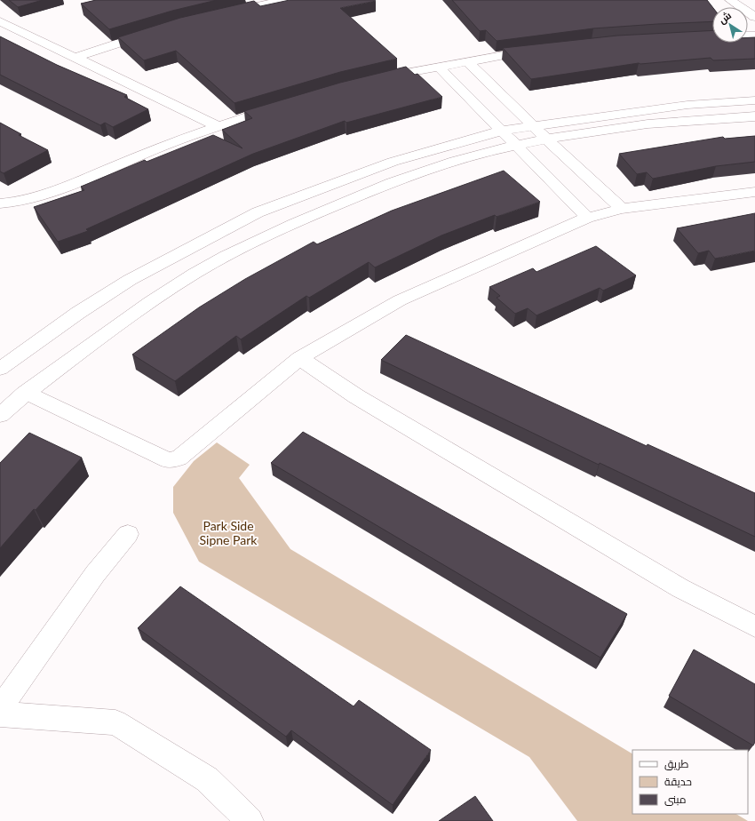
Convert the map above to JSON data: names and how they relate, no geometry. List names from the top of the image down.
{
  "parks": ["Park Side Sipne Park"],
  "legend": ["طريق", "حديقة", "مبنى"],
  "north": "top left"
}
